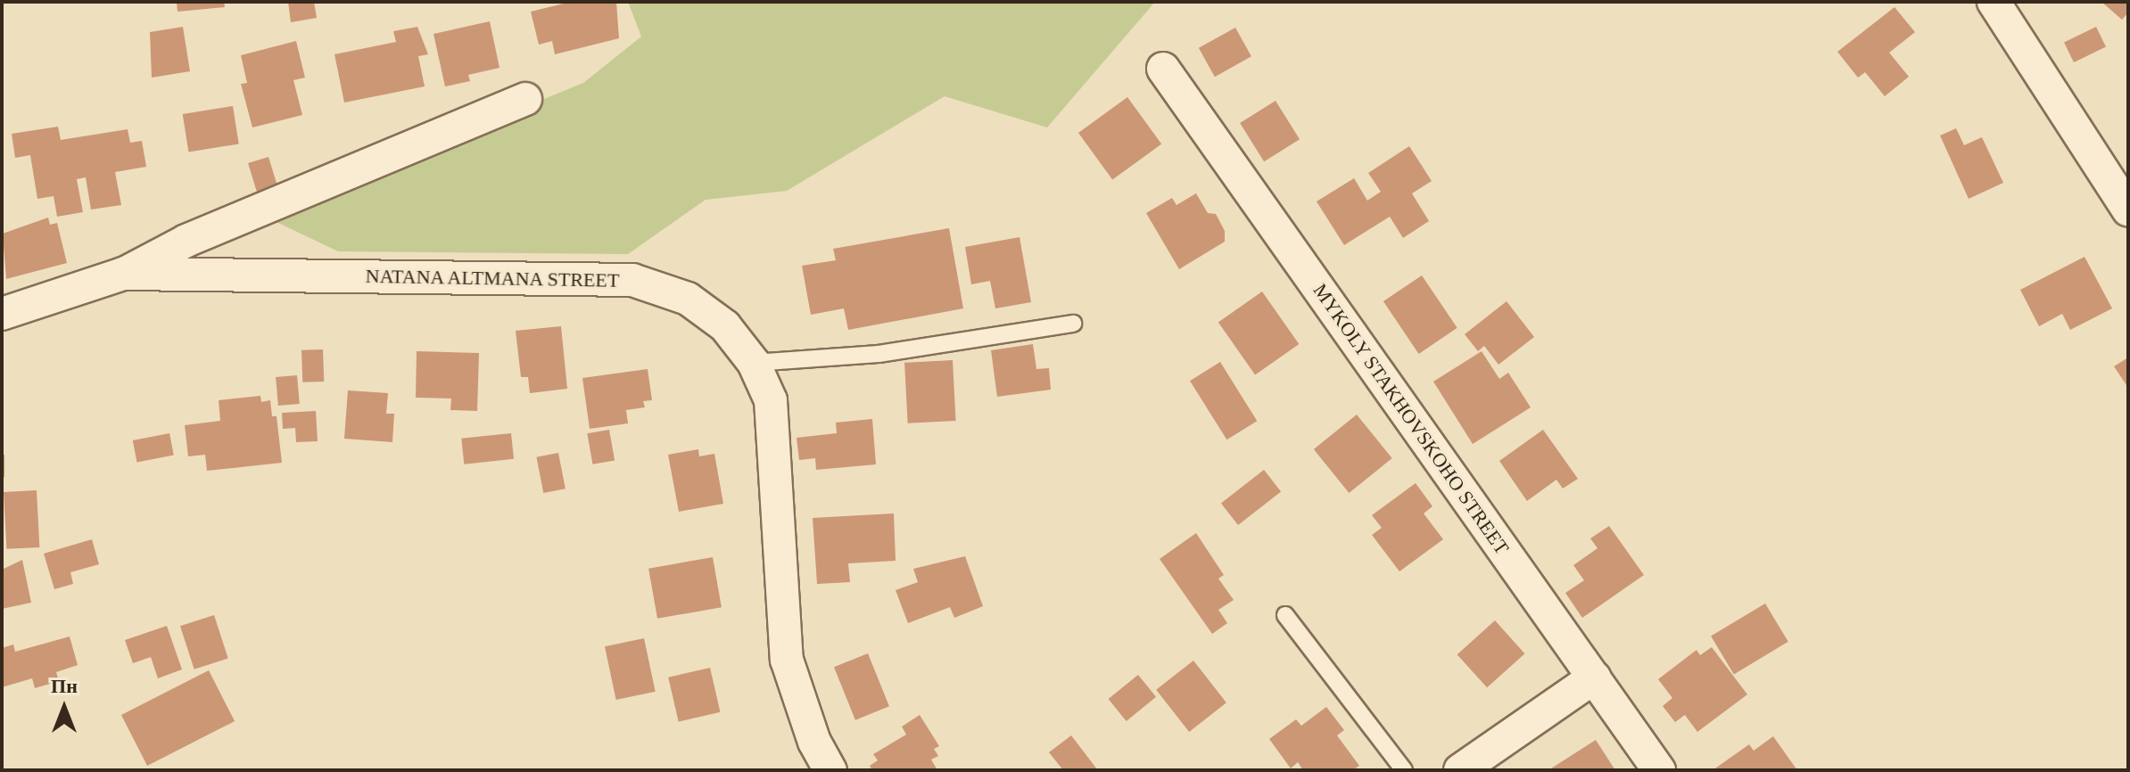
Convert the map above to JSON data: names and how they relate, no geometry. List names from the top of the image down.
{
  "streets": {
    "street": ["NATANA ALTMANA STREET", "MYKOLY STAKHOVSKOHO STREET"]
  },
  "north": "top"
}
